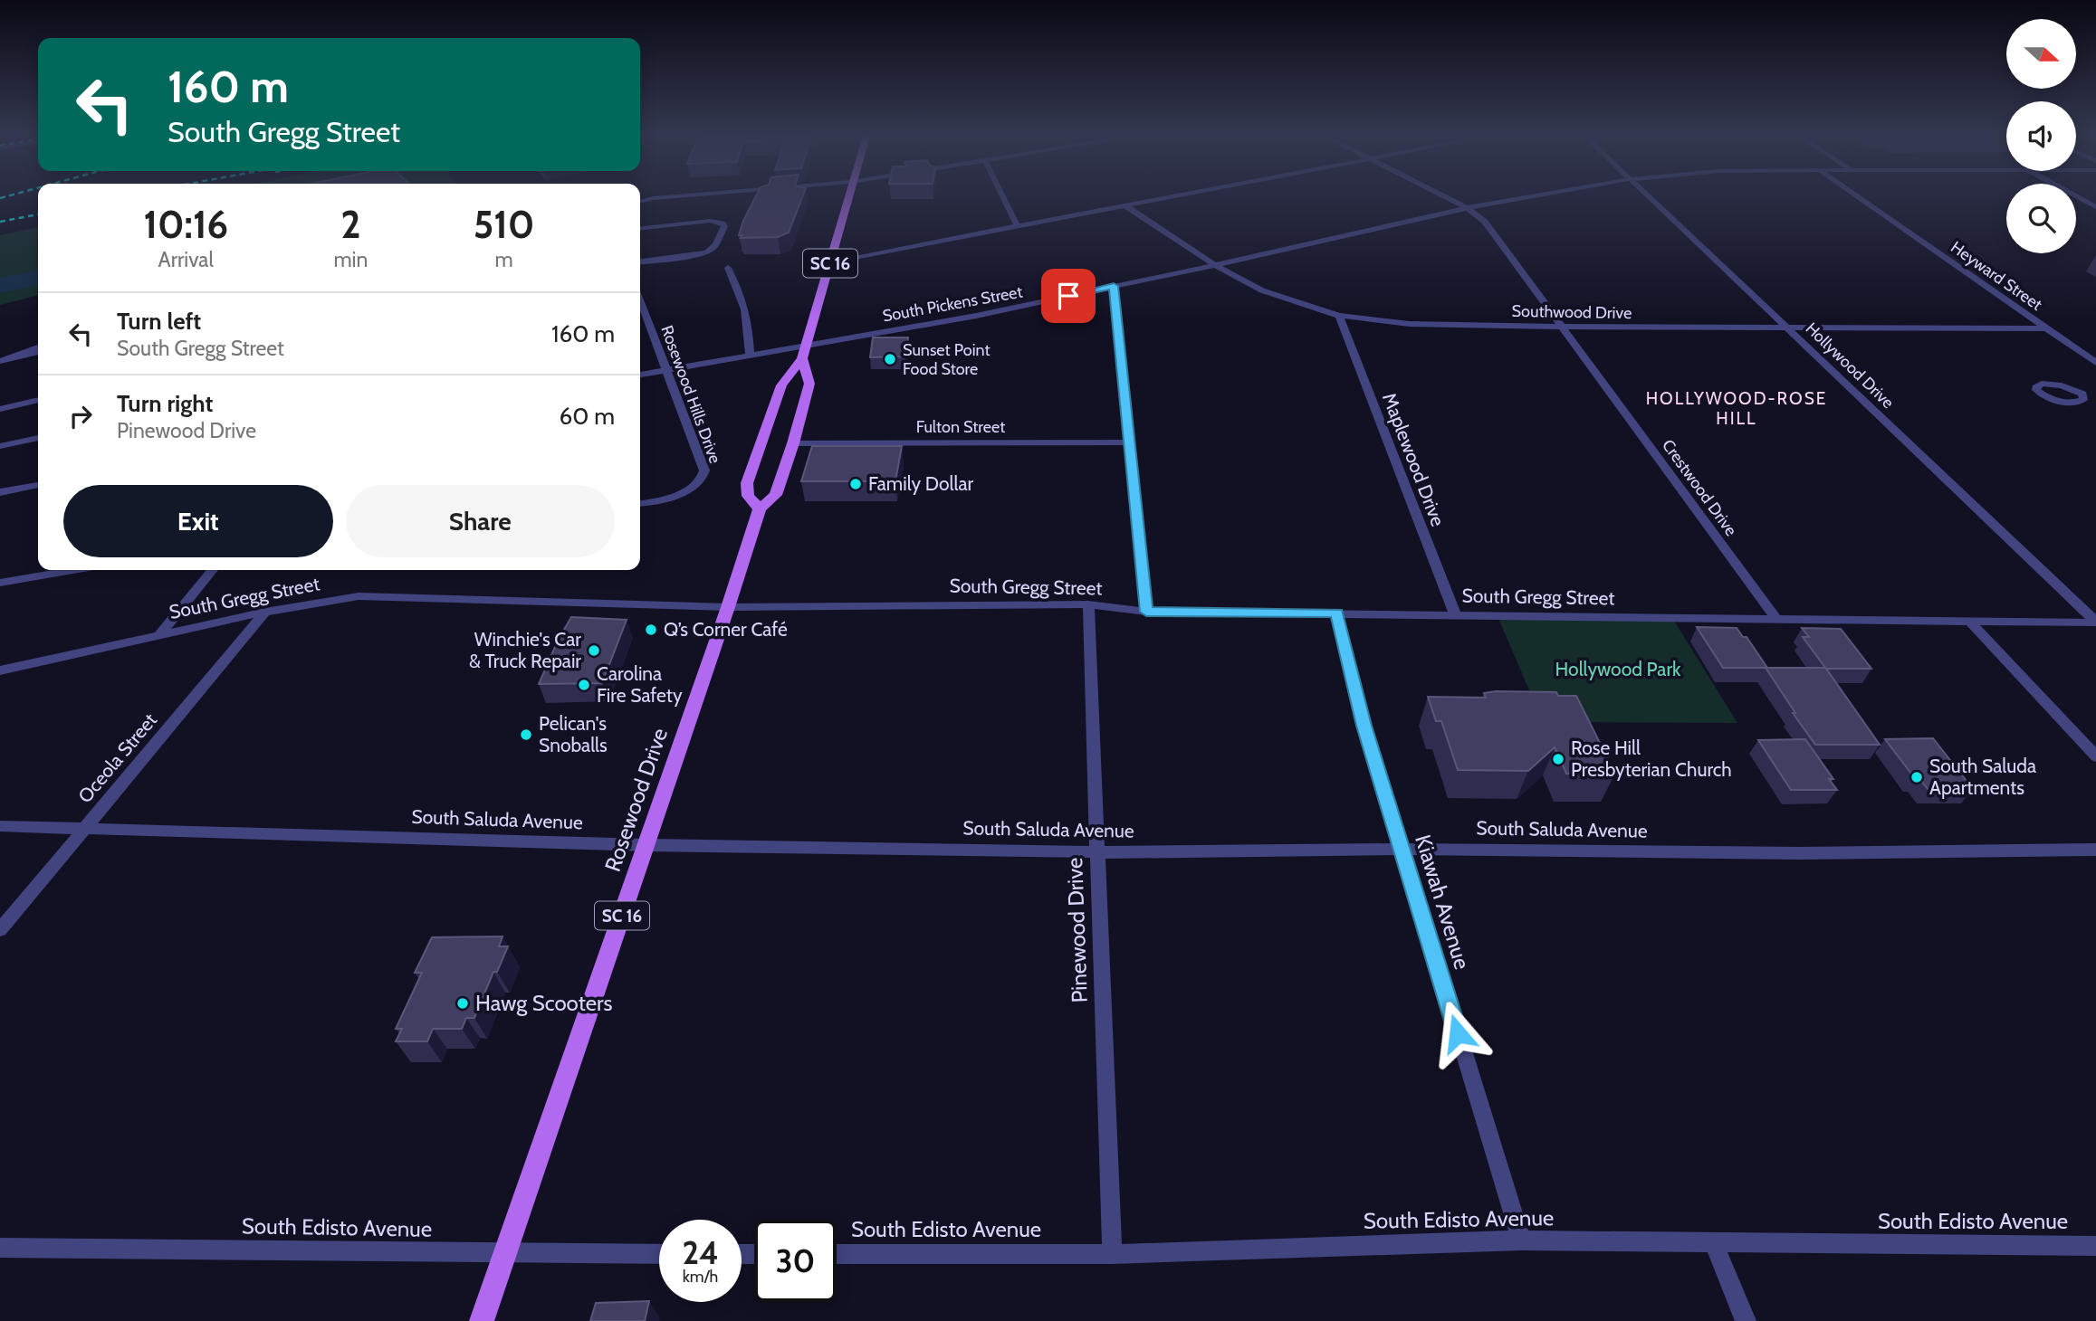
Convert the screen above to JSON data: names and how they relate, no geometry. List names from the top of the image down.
{
  "streets": {
    "main road": ["SC 16", "Rosewood Drive"],
    "street": [
      "Heyward Street",
      "South Pickens Street",
      "Southwood Drive",
      "Hollywood Drive",
      "Rosewood Hills Drive",
      "Fulton Street",
      "Maplewood Drive",
      "Crestwood Drive",
      "South Gregg Street",
      "Oceola Street",
      "South Saluda Avenue",
      "Kiawah Avenue",
      "Pinewood Drive",
      "South Edisto Avenue"
    ]
  },
  "crossings": [
    ["Heyward Street", "Southwood Drive"],
    ["South Pickens Street", "Southwood Drive"],
    ["South Pickens Street", "Rosewood Hills Drive"],
    ["South Pickens Street", "Crestwood Drive"],
    ["South Pickens Street", "Rosewood Drive"],
    ["Southwood Drive", "Hollywood Drive"],
    ["Southwood Drive", "Maplewood Drive"],
    ["Southwood Drive", "Crestwood Drive"],
    ["Hollywood Drive", "South Gregg Street"],
    ["Fulton Street", "Rosewood Drive"],
    ["Maplewood Drive", "South Gregg Street"],
    ["Crestwood Drive", "South Gregg Street"],
    ["South Gregg Street", "Oceola Street"],
    ["South Gregg Street", "Rosewood Drive"],
    ["South Gregg Street", "Kiawah Avenue"],
    ["South Gregg Street", "Pinewood Drive"],
    ["Oceola Street", "South Saluda Avenue"],
    ["Rosewood Drive", "South Saluda Avenue"],
    ["Rosewood Drive", "South Edisto Avenue"],
    ["South Saluda Avenue", "Kiawah Avenue"],
    ["South Saluda Avenue", "Pinewood Drive"],
    ["Kiawah Avenue", "South Edisto Avenue"],
    ["Pinewood Drive", "South Edisto Avenue"]
  ],
  "districts": ["HOLLYWOOD-ROSE HILL"],
  "parks": ["Hollywood Park"],
  "places": [
    "Sunset Point Food Store",
    "Family Dollar",
    "Q’s Corner Café",
    "Winchie's Car & Truck Repair",
    "Carolina Fire Safety",
    "Pelican's Snoballs",
    "Rose Hill Presbyterian Church",
    "South Saluda Apartments",
    "Hawg Scooters"
  ],
  "north": "right",
  "page": {
    "turn": ["160 m", "South Gregg Street"],
    "eta": [
      "10:16",
      "Arrival",
      "2",
      "min",
      "510",
      "m"
    ],
    "list": [
      {
        "name": "Turn left",
        "note": "South Gregg Street",
        "value": "160 m"
      },
      {
        "name": "Turn right",
        "note": "Pinewood Drive",
        "value": "60 m"
      }
    ],
    "buttons": ["Exit", "Share"],
    "speed": "24 km/h",
    "limit": "30"
  }
}
